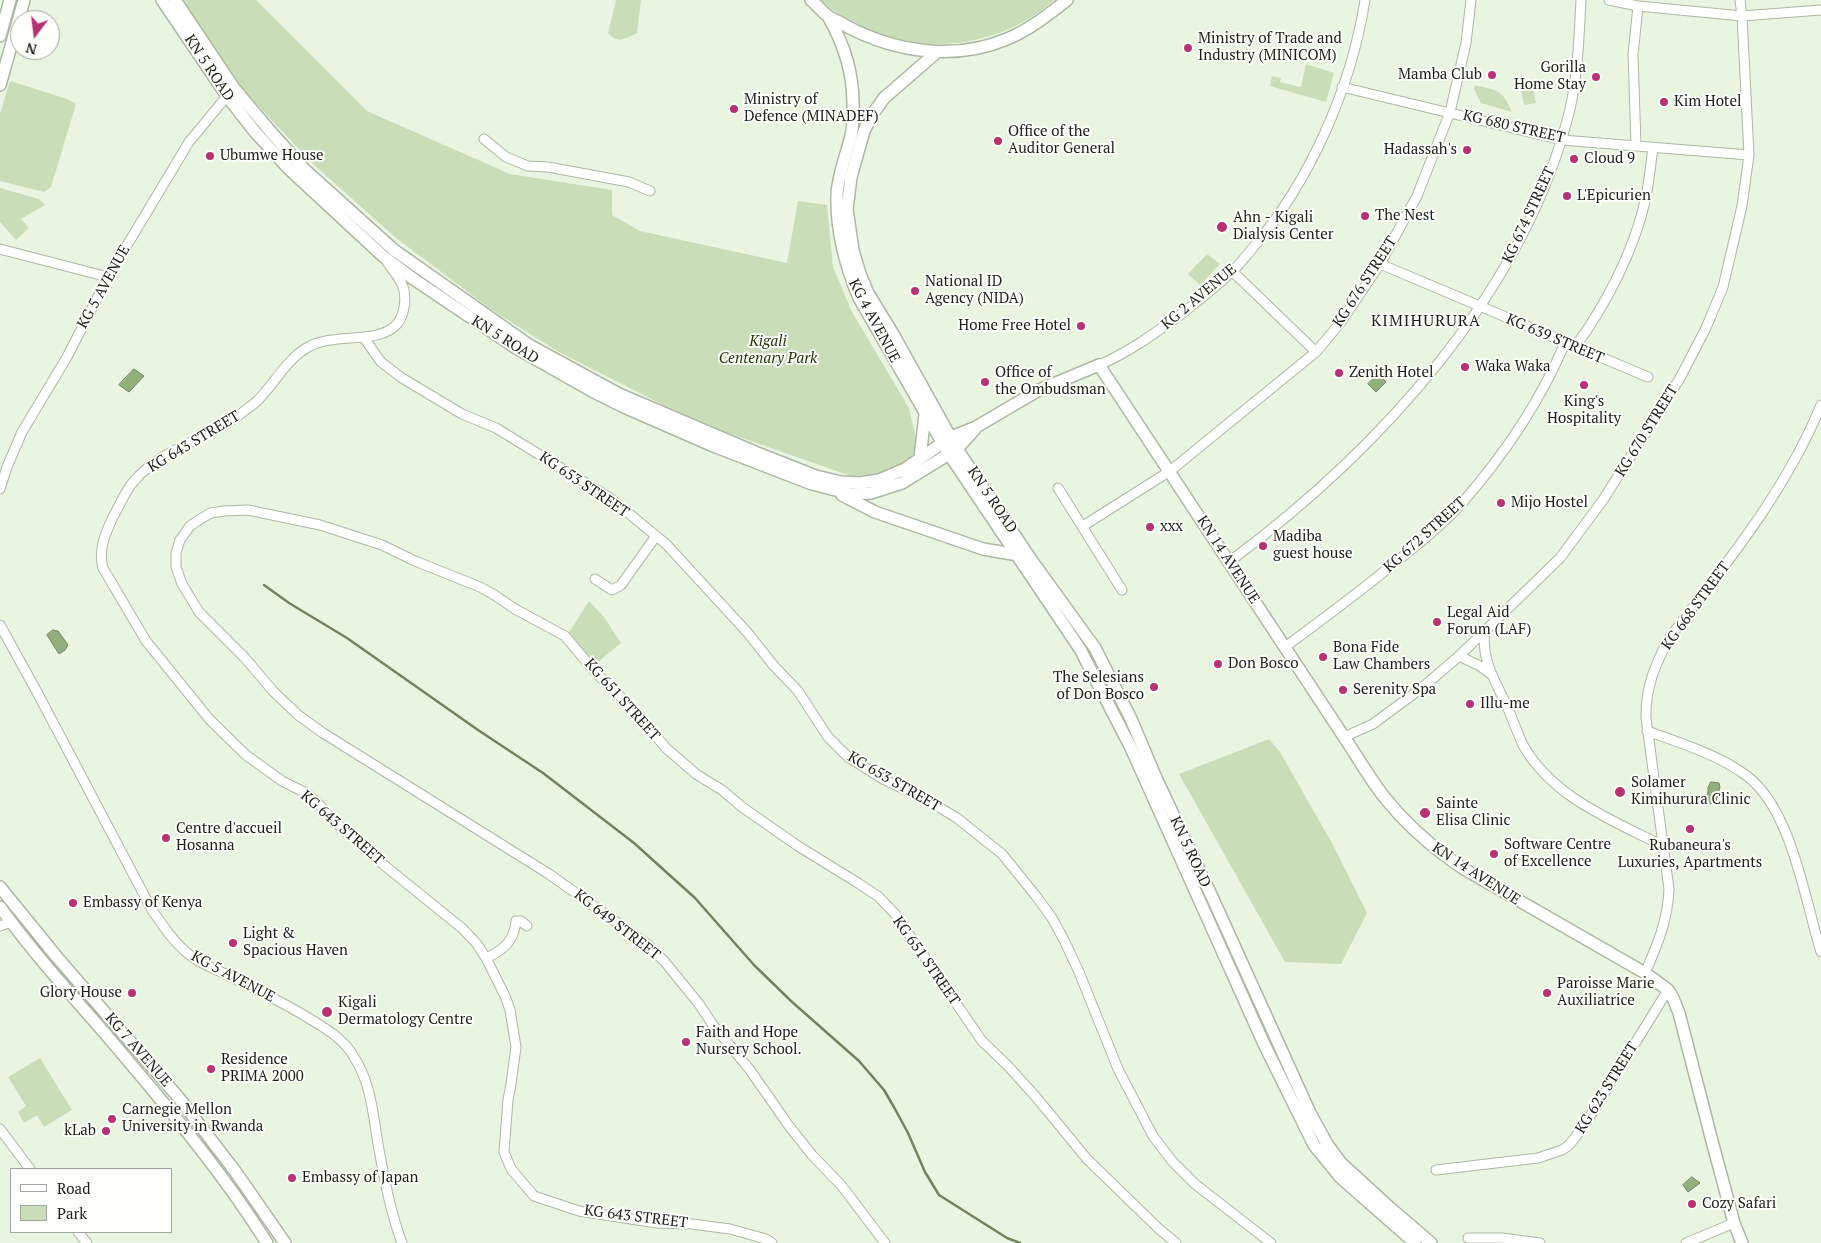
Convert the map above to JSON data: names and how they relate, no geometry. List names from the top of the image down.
{
  "streets": {
    "main road": [
      "KN 5 ROAD",
      "KG 2 AVENUE",
      "KG 4 AVENUE",
      "KN 14 AVENUE",
      "KG 7 AVENUE"
    ],
    "street": [
      "KG 680 STREET",
      "KG 674 STREET",
      "KG 676 STREET",
      "KG 5 AVENUE",
      "KG 639 STREET",
      "KG 670 STREET",
      "KG 643 STREET",
      "KG 653 STREET",
      "KG 672 STREET",
      "KG 668 STREET",
      "KG 651 STREET",
      "KG 649 STREET",
      "KG 623 STREET"
    ]
  },
  "crossings": [
    ["KN 5 ROAD", "KG 5 AVENUE"],
    ["KN 5 ROAD", "KG 2 AVENUE"],
    ["KN 5 ROAD", "KG 4 AVENUE"],
    ["KN 5 ROAD", "KG 643 STREET"],
    ["KG 680 STREET", "KG 674 STREET"],
    ["KG 680 STREET", "KG 676 STREET"],
    ["KG 680 STREET", "KG 2 AVENUE"],
    ["KG 680 STREET", "KG 670 STREET"],
    ["KG 674 STREET", "KG 639 STREET"],
    ["KG 674 STREET", "KN 14 AVENUE"],
    ["KG 676 STREET", "KG 639 STREET"],
    ["KG 676 STREET", "KN 14 AVENUE"],
    ["KG 2 AVENUE", "KG 4 AVENUE"],
    ["KG 2 AVENUE", "KN 14 AVENUE"],
    ["KG 639 STREET", "KG 672 STREET"],
    ["KG 670 STREET", "KN 14 AVENUE"],
    ["KG 643 STREET", "KG 653 STREET"],
    ["KG 672 STREET", "KN 14 AVENUE"],
    ["KN 14 AVENUE", "KG 668 STREET"],
    ["KN 14 AVENUE", "KG 623 STREET"],
    ["KG 651 STREET", "KG 649 STREET"]
  ],
  "districts": ["KIMIHURURA"],
  "parks": ["Kigali Centenary Park"],
  "places": [
    "Ministry of Trade and Industry (MINICOM)",
    "Mamba Club",
    "Gorilla Home Stay",
    "Kim Hotel",
    "Ministry of Defence (MINADEF)",
    "Office of the Auditor General",
    "Hadassah's",
    "Ubumwe House",
    "Cloud 9",
    "L'Epicurien",
    "The Nest",
    "Ahn - Kigali Dialysis Center",
    "National ID Agency (NIDA)",
    "Home Free Hotel",
    "Waka Waka",
    "Zenith Hotel",
    "Office of the Ombudsman",
    "King's Hospitality",
    "Mijo Hostel",
    "xxx",
    "Madiba guest house",
    "Legal Aid Forum (LAF)",
    "Bona Fide Law Chambers",
    "Don Bosco",
    "The Selesians of Don Bosco",
    "Serenity Spa",
    "Illu-me",
    "Solamer Kimihurura Clinic",
    "Sainte Elisa Clinic",
    "Rubaneura's Luxuries, Apartments",
    "Centre d'accueil Hosanna",
    "Software Centre of Excellence",
    "Embassy of Kenya",
    "Light & Spacious Haven",
    "Glory House",
    "Paroisse Marie Auxiliatrice",
    "Kigali Dermatology Centre",
    "Faith and Hope Nursery School.",
    "Residence PRIMA 2000",
    "Carnegie Mellon University in Rwanda",
    "kLab",
    "Embassy of Japan",
    "Cozy Safari"
  ],
  "legend": ["Road", "Park"],
  "north": "bottom"
}
